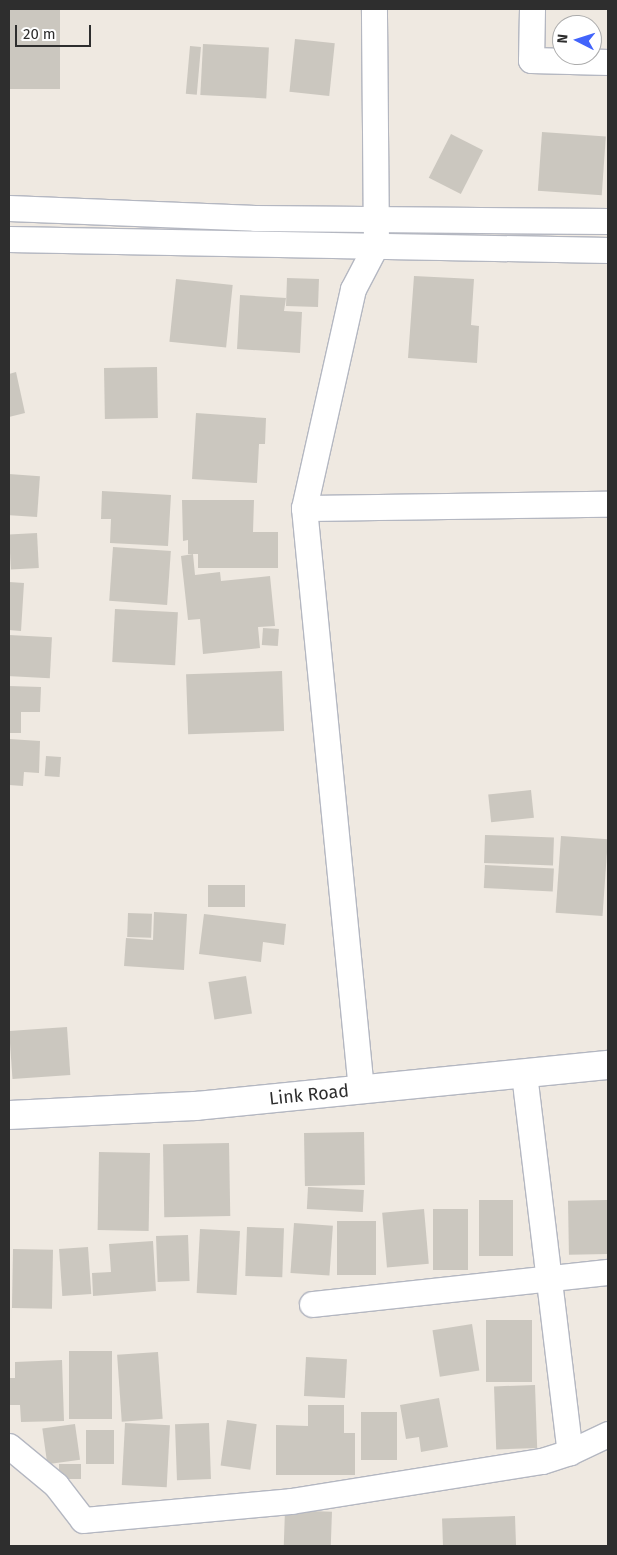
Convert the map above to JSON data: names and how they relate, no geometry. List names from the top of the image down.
{
  "streets": {
    "street": ["Link Road"]
  },
  "scale_bar": "20 m",
  "north": "left"
}
